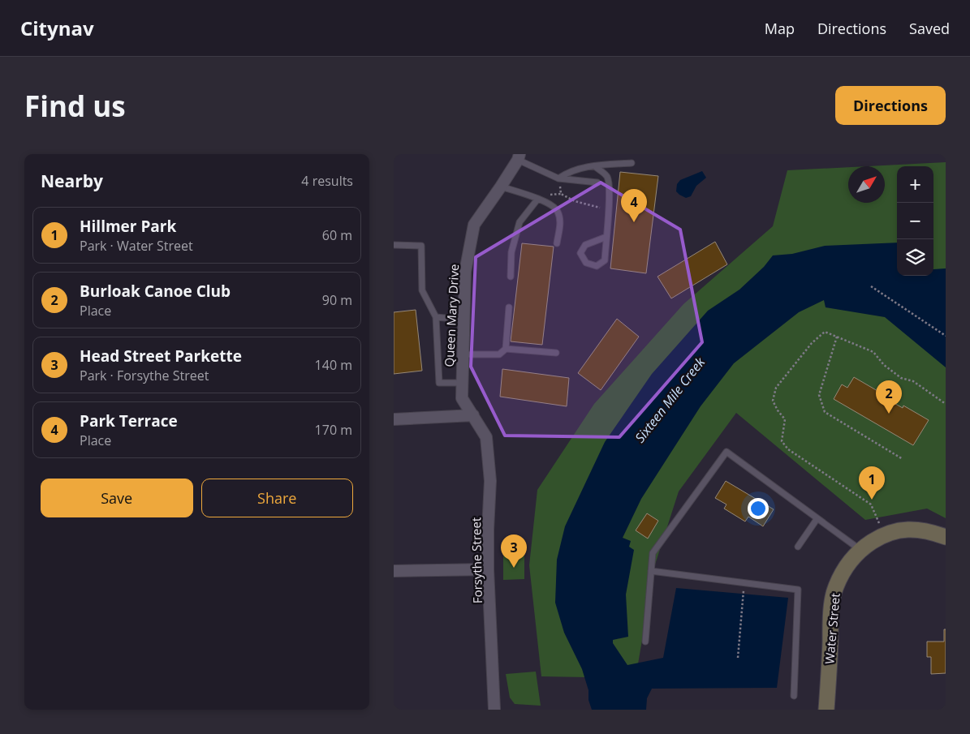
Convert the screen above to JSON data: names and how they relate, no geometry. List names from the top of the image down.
{
  "streets": {
    "street": ["Queen Mary Drive", "Forsythe Street", "Water Street"]
  },
  "crossings": [
    ["Queen Mary Drive", "Forsythe Street"]
  ],
  "water": ["Sixteen Mile Creek"],
  "north": "top right",
  "page": {
    "header": "Citynav",
    "nav": ["Map", "Directions", "Saved"],
    "buttons": [
      "Directions",
      ["Save", "Share"]
    ],
    "title": "Find us",
    "heading": ["Nearby", "4 results"],
    "map_buttons": ["+", "−"],
    "pins": [
      "4",
      "2",
      "1",
      "3"
    ],
    "list": [
      {
        "mark": "1",
        "name": "Hillmer Park",
        "note": "Park · Water Street",
        "value": "60 m"
      },
      {
        "mark": "2",
        "name": "Burloak Canoe Club",
        "note": "Place",
        "value": "90 m"
      },
      {
        "mark": "3",
        "name": "Head Street Parkette",
        "note": "Park · Forsythe Street",
        "value": "140 m"
      },
      {
        "mark": "4",
        "name": "Park Terrace",
        "note": "Place",
        "value": "170 m"
      }
    ]
  }
}
